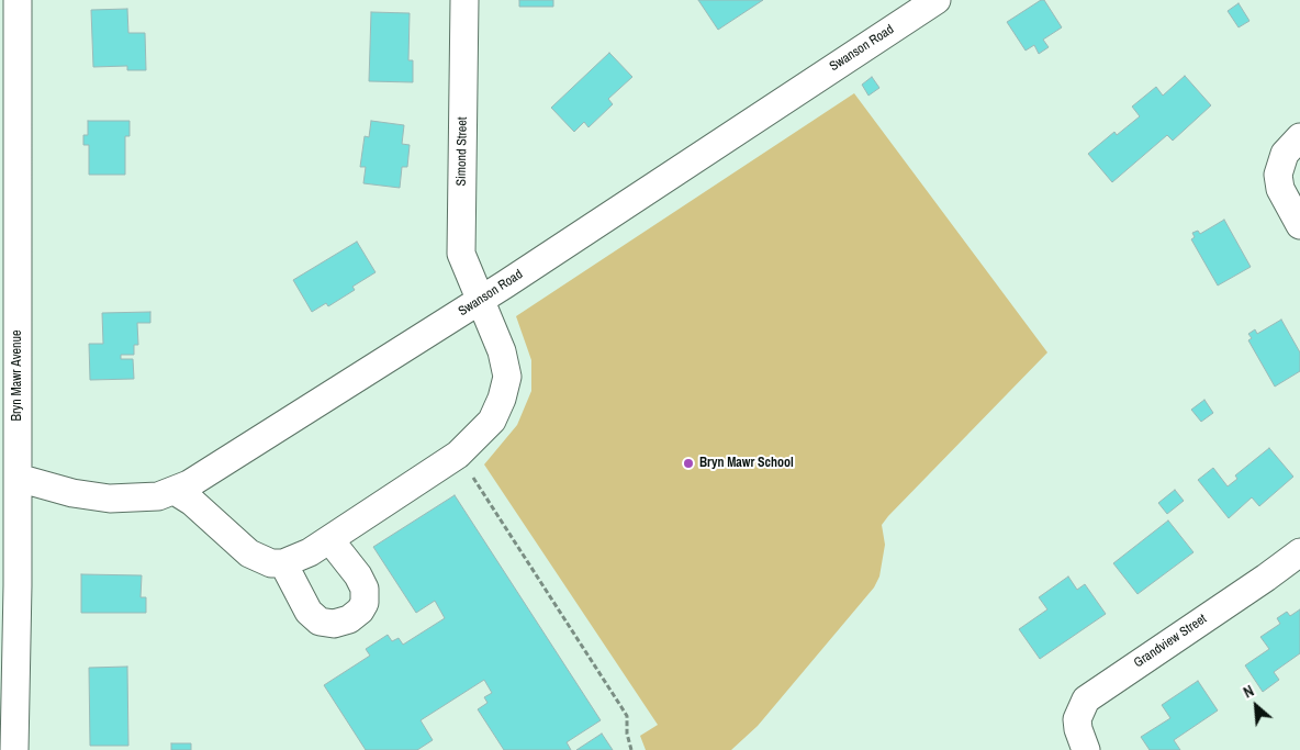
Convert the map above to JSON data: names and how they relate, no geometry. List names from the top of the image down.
{
  "streets": {
    "street": [
      "Swanson Road",
      "Simond Street",
      "Bryn Mawr Avenue",
      "Grandview Street"
    ]
  },
  "crossings": [
    ["Swanson Road", "Simond Street"],
    ["Swanson Road", "Bryn Mawr Avenue"]
  ],
  "places": ["Bryn Mawr School"],
  "north": "top left"
}
